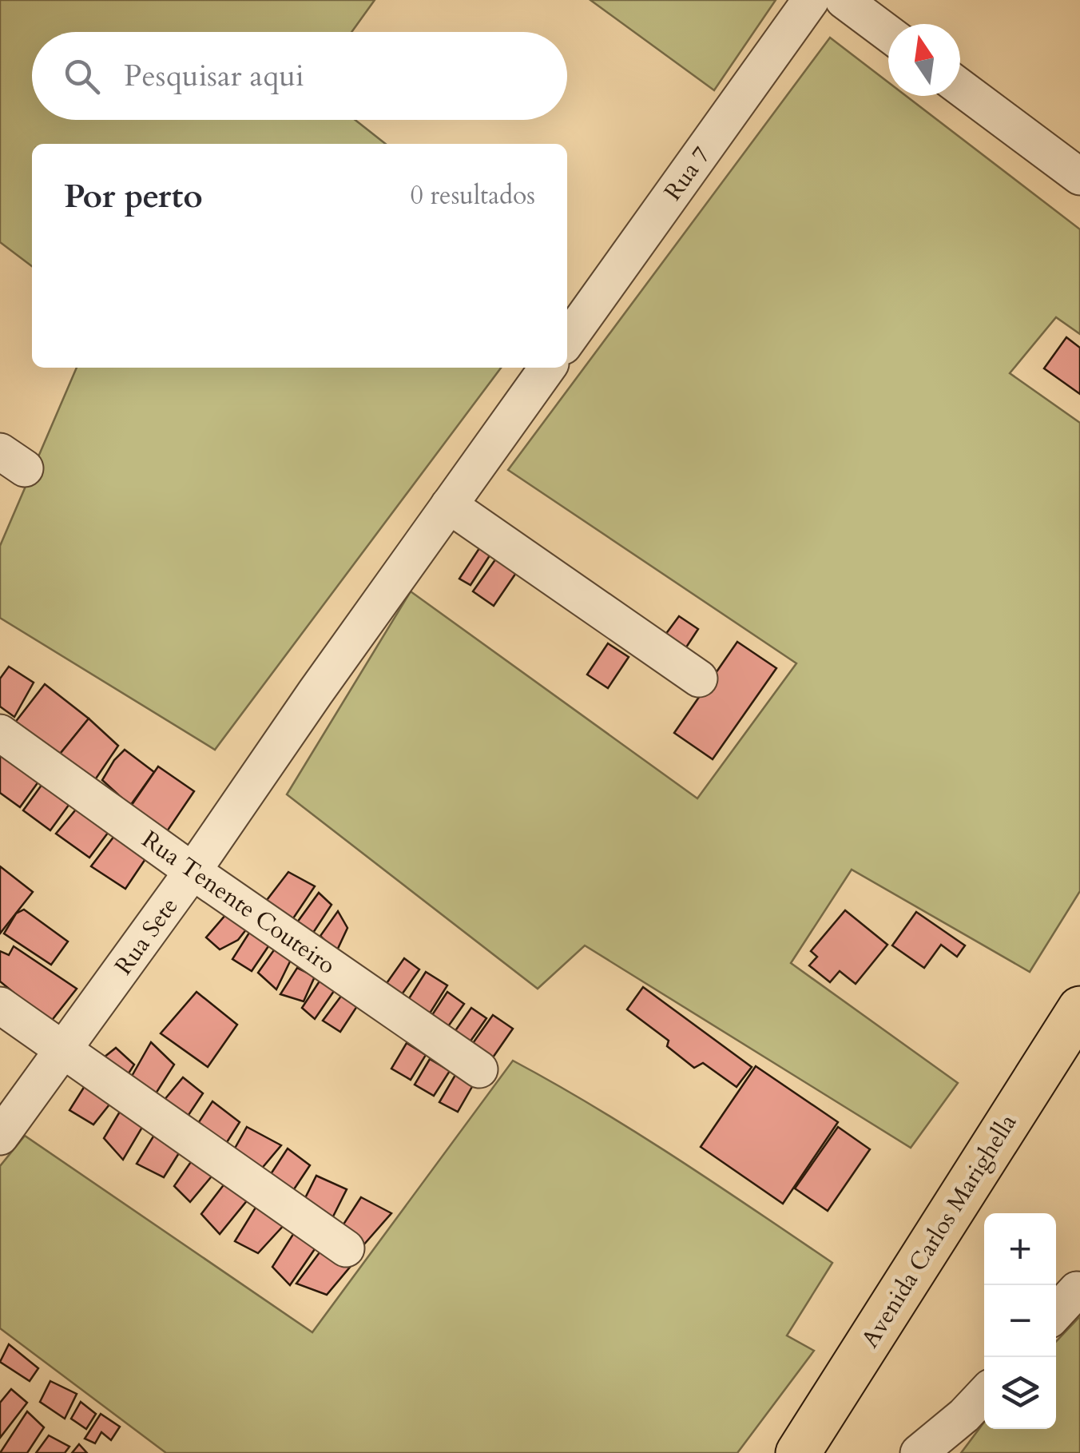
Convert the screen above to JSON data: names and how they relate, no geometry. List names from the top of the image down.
{
  "streets": {
    "main road": ["Avenida Carlos Marighella"],
    "street": ["Rua 7", "Rua Tenente Couteiro", "Rua Sete"]
  },
  "crossings": [
    ["Rua Tenente Couteiro", "Rua Sete"]
  ],
  "north": "top",
  "page": {
    "search": "Pesquisar aqui",
    "heading": ["Por perto", "0 resultados"],
    "map_buttons": ["+", "−"]
  }
}
